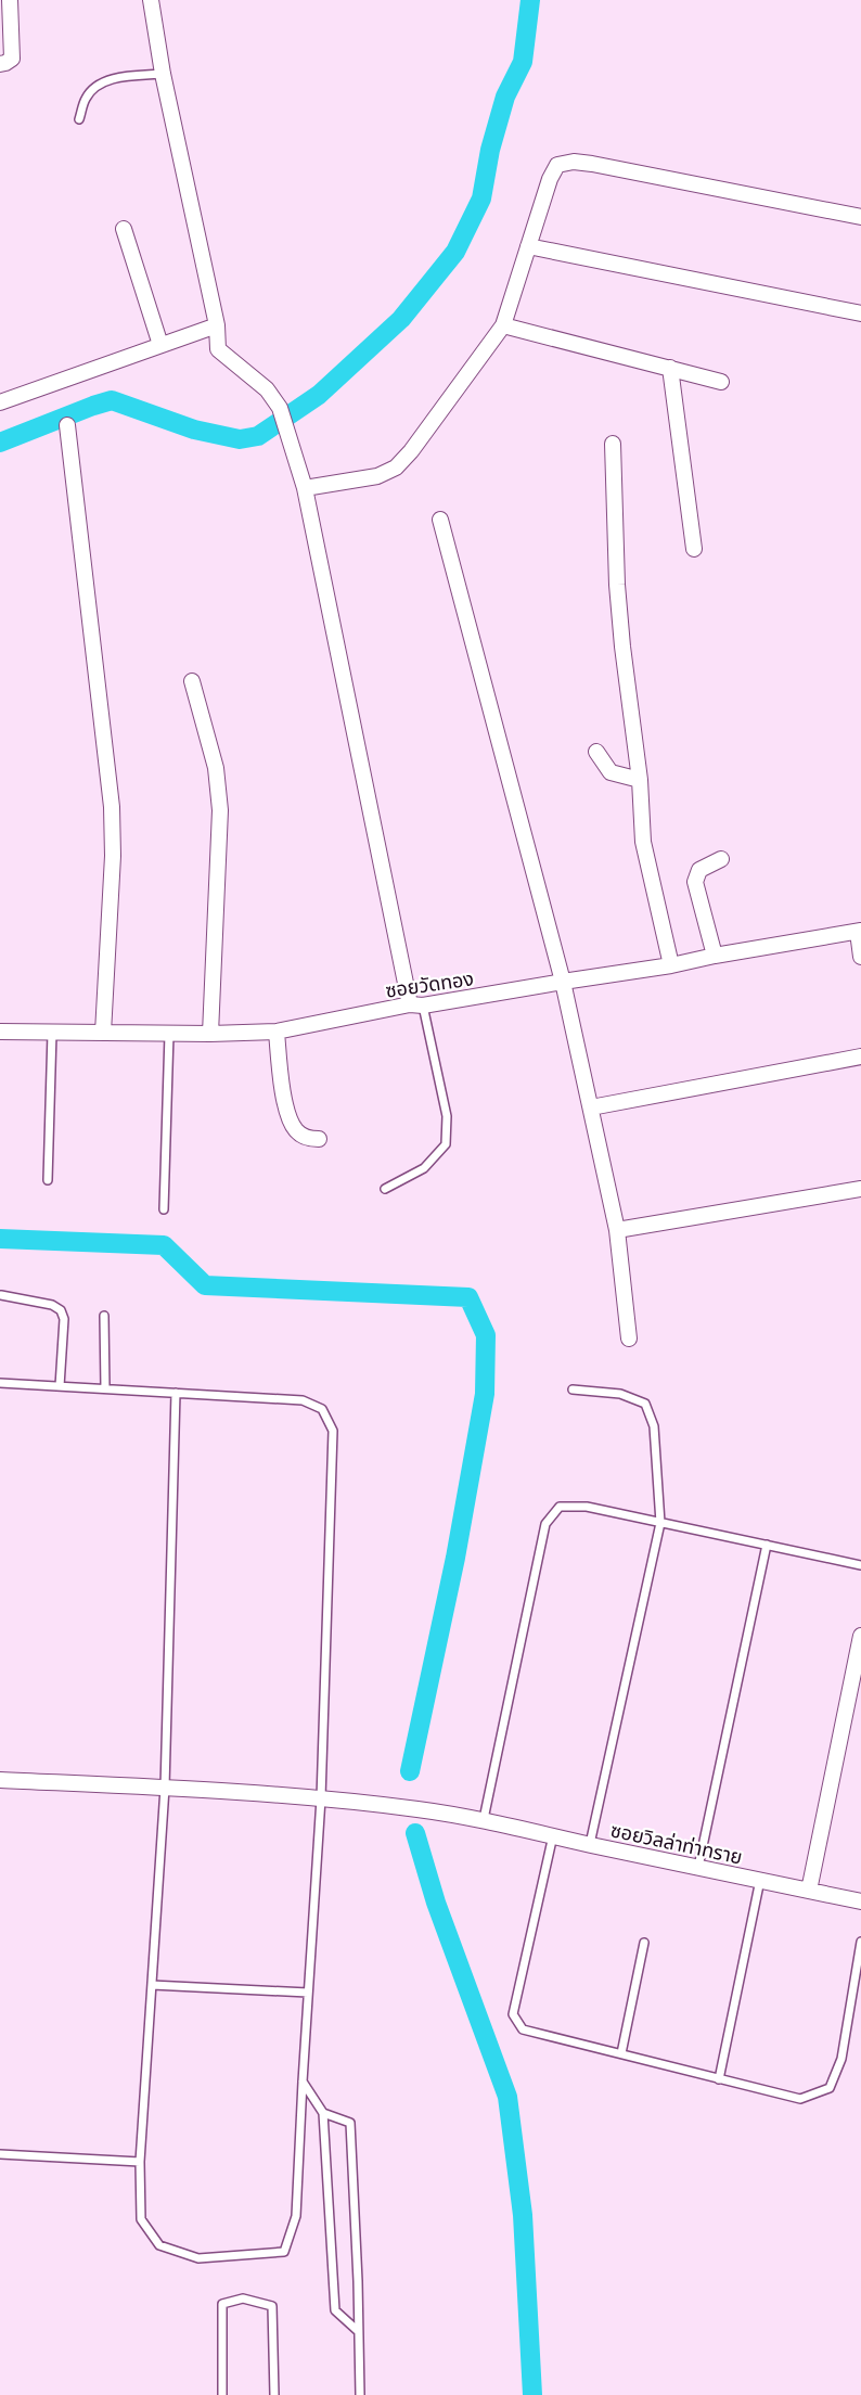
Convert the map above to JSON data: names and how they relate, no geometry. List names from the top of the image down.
{
  "streets": {
    "street": ["ซอยวัดทอง", "ซอยวิลล่าท่าทราย"]
  }
}
